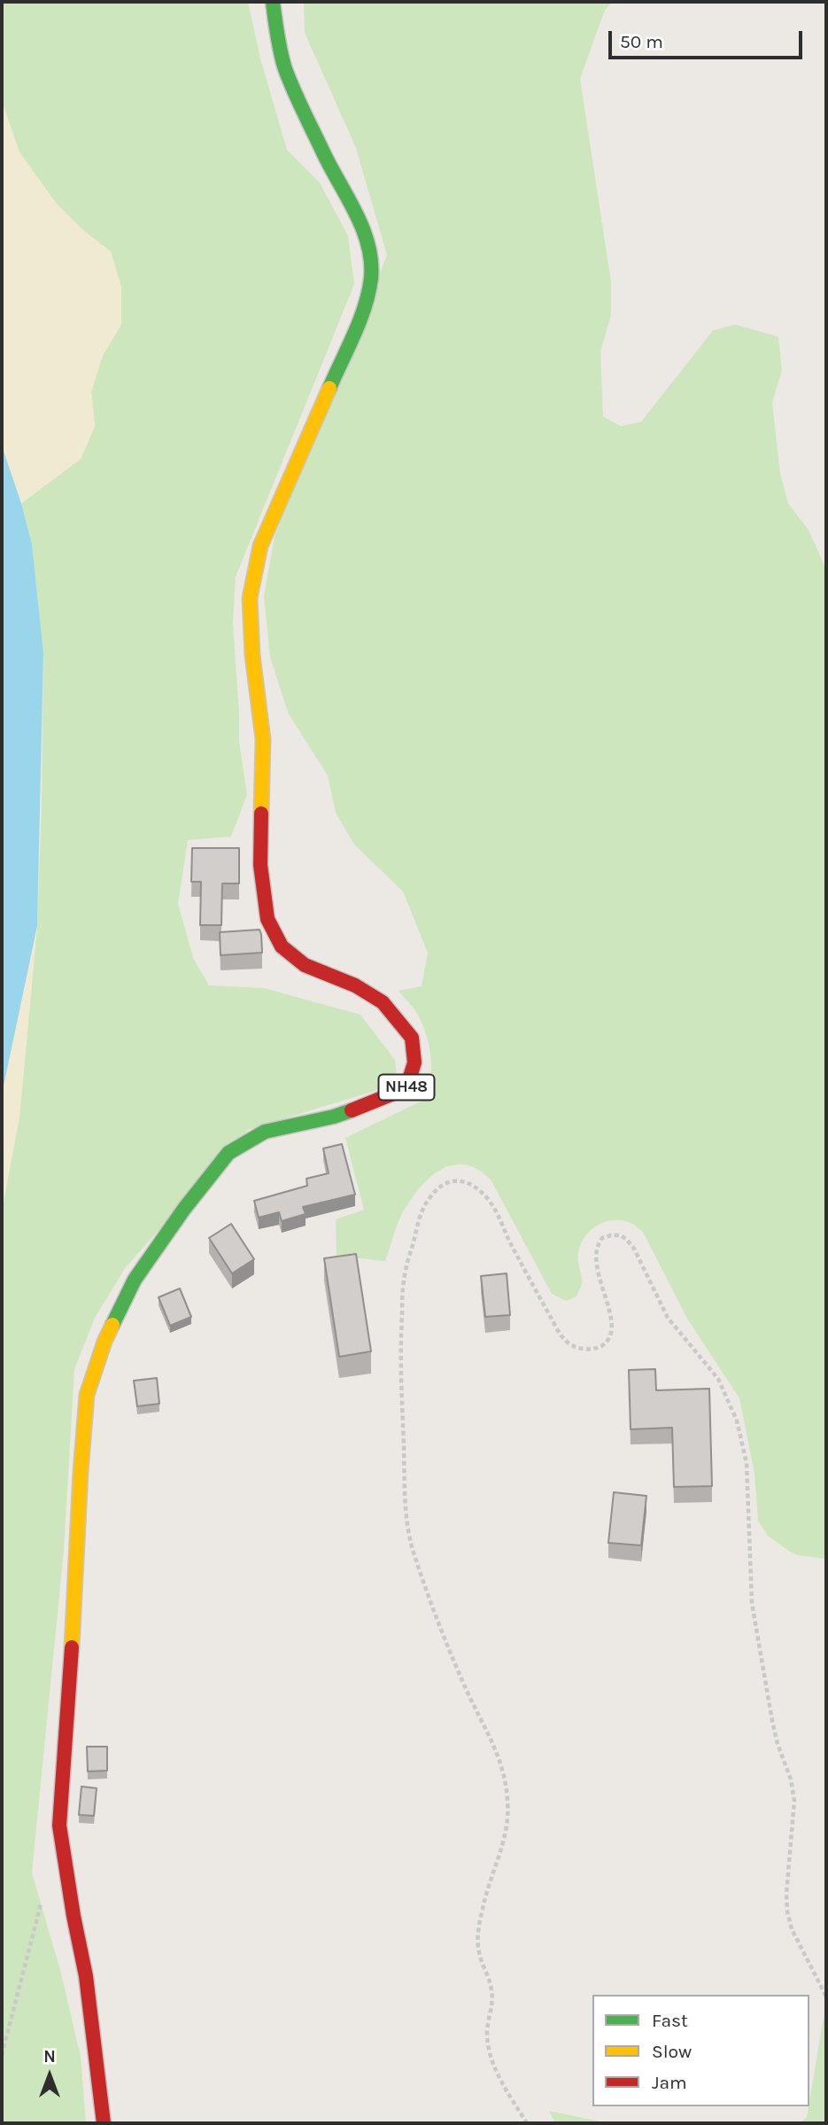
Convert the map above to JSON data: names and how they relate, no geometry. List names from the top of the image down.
{
  "streets": {
    "highway": ["NH48"]
  },
  "legend": ["Fast", "Slow", "Jam"],
  "scale_bar": "50 m",
  "north": "top"
}
